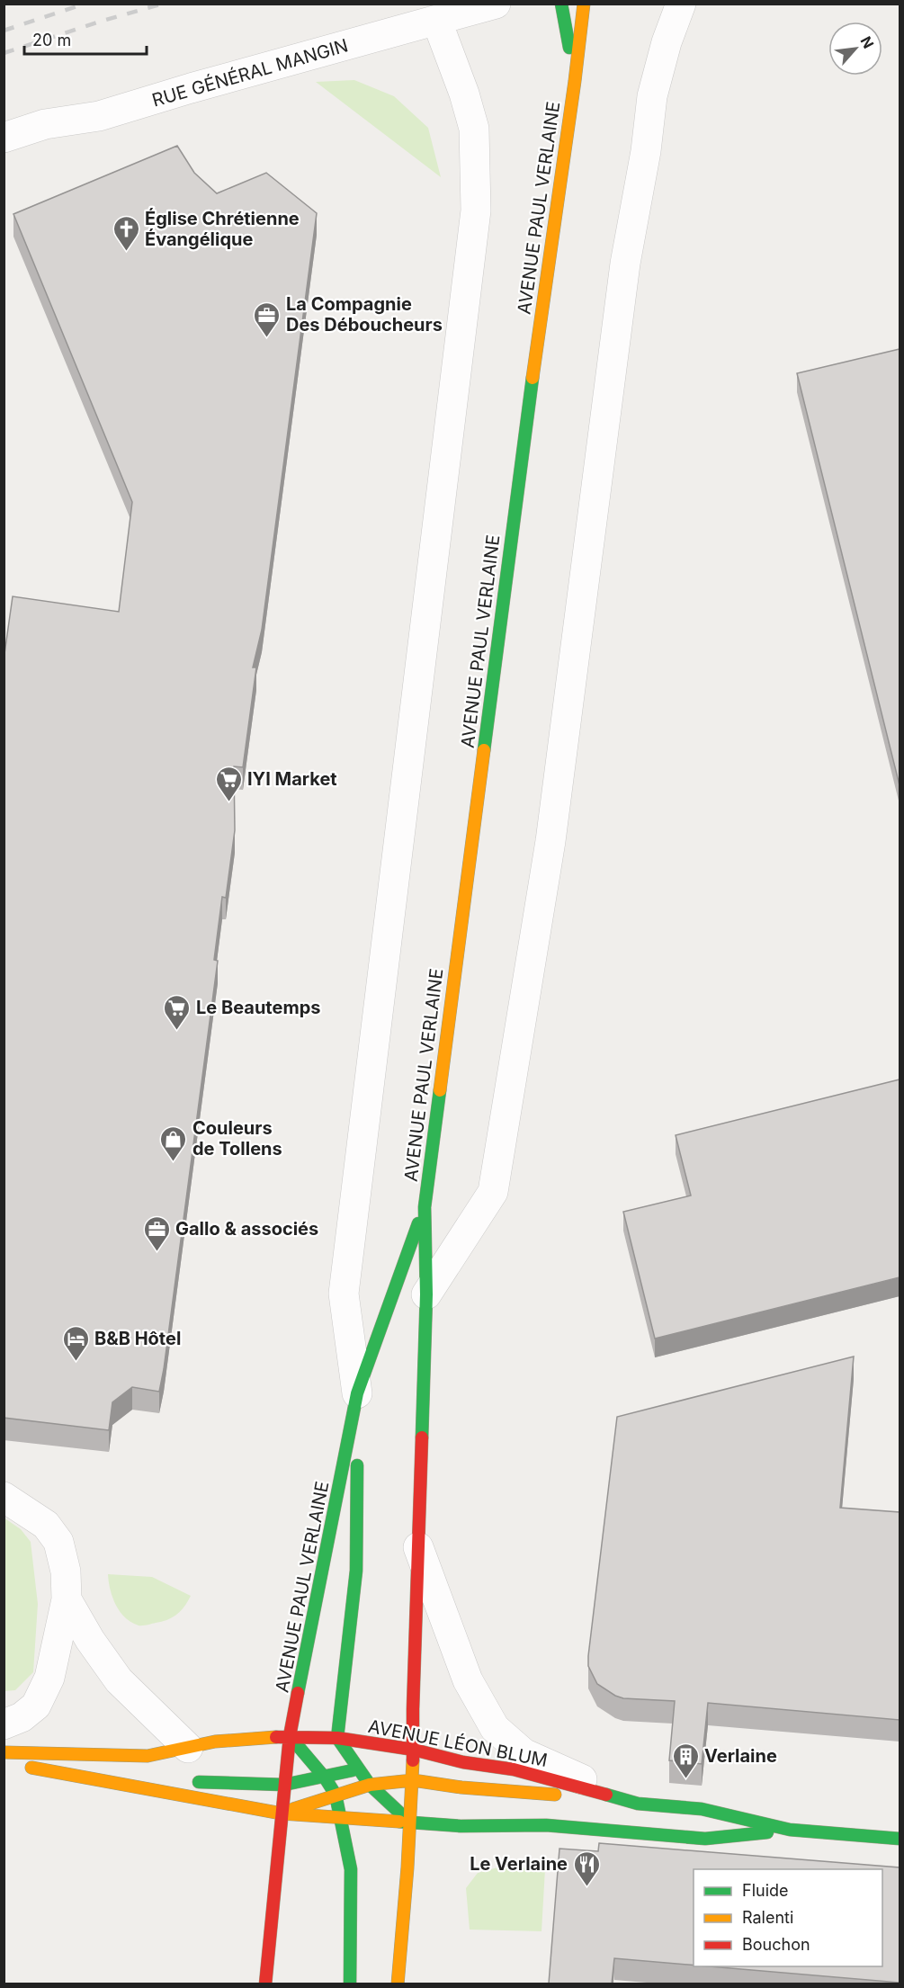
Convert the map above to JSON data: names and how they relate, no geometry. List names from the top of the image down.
{
  "streets": {
    "main road": ["AVENUE PAUL VERLAINE", "AVENUE LÉON BLUM"],
    "street": ["RUE GÉNÉRAL MANGIN"]
  },
  "crossings": [
    ["AVENUE PAUL VERLAINE", "AVENUE LÉON BLUM"]
  ],
  "places": {
    "church": ["Église Chrétienne Évangélique"],
    "office": ["La Compagnie Des Déboucheurs", "Gallo & associés"],
    "supermarket": ["IYI Market", "Le Beautemps"],
    "shop": ["Couleurs de Tollens"],
    "hotel": ["B&B Hôtel"],
    "building": ["Verlaine"],
    "restaurant": ["Le Verlaine"]
  },
  "legend": ["Fluide", "Ralenti", "Bouchon"],
  "scale_bar": "20 m",
  "north": "top right"
}
